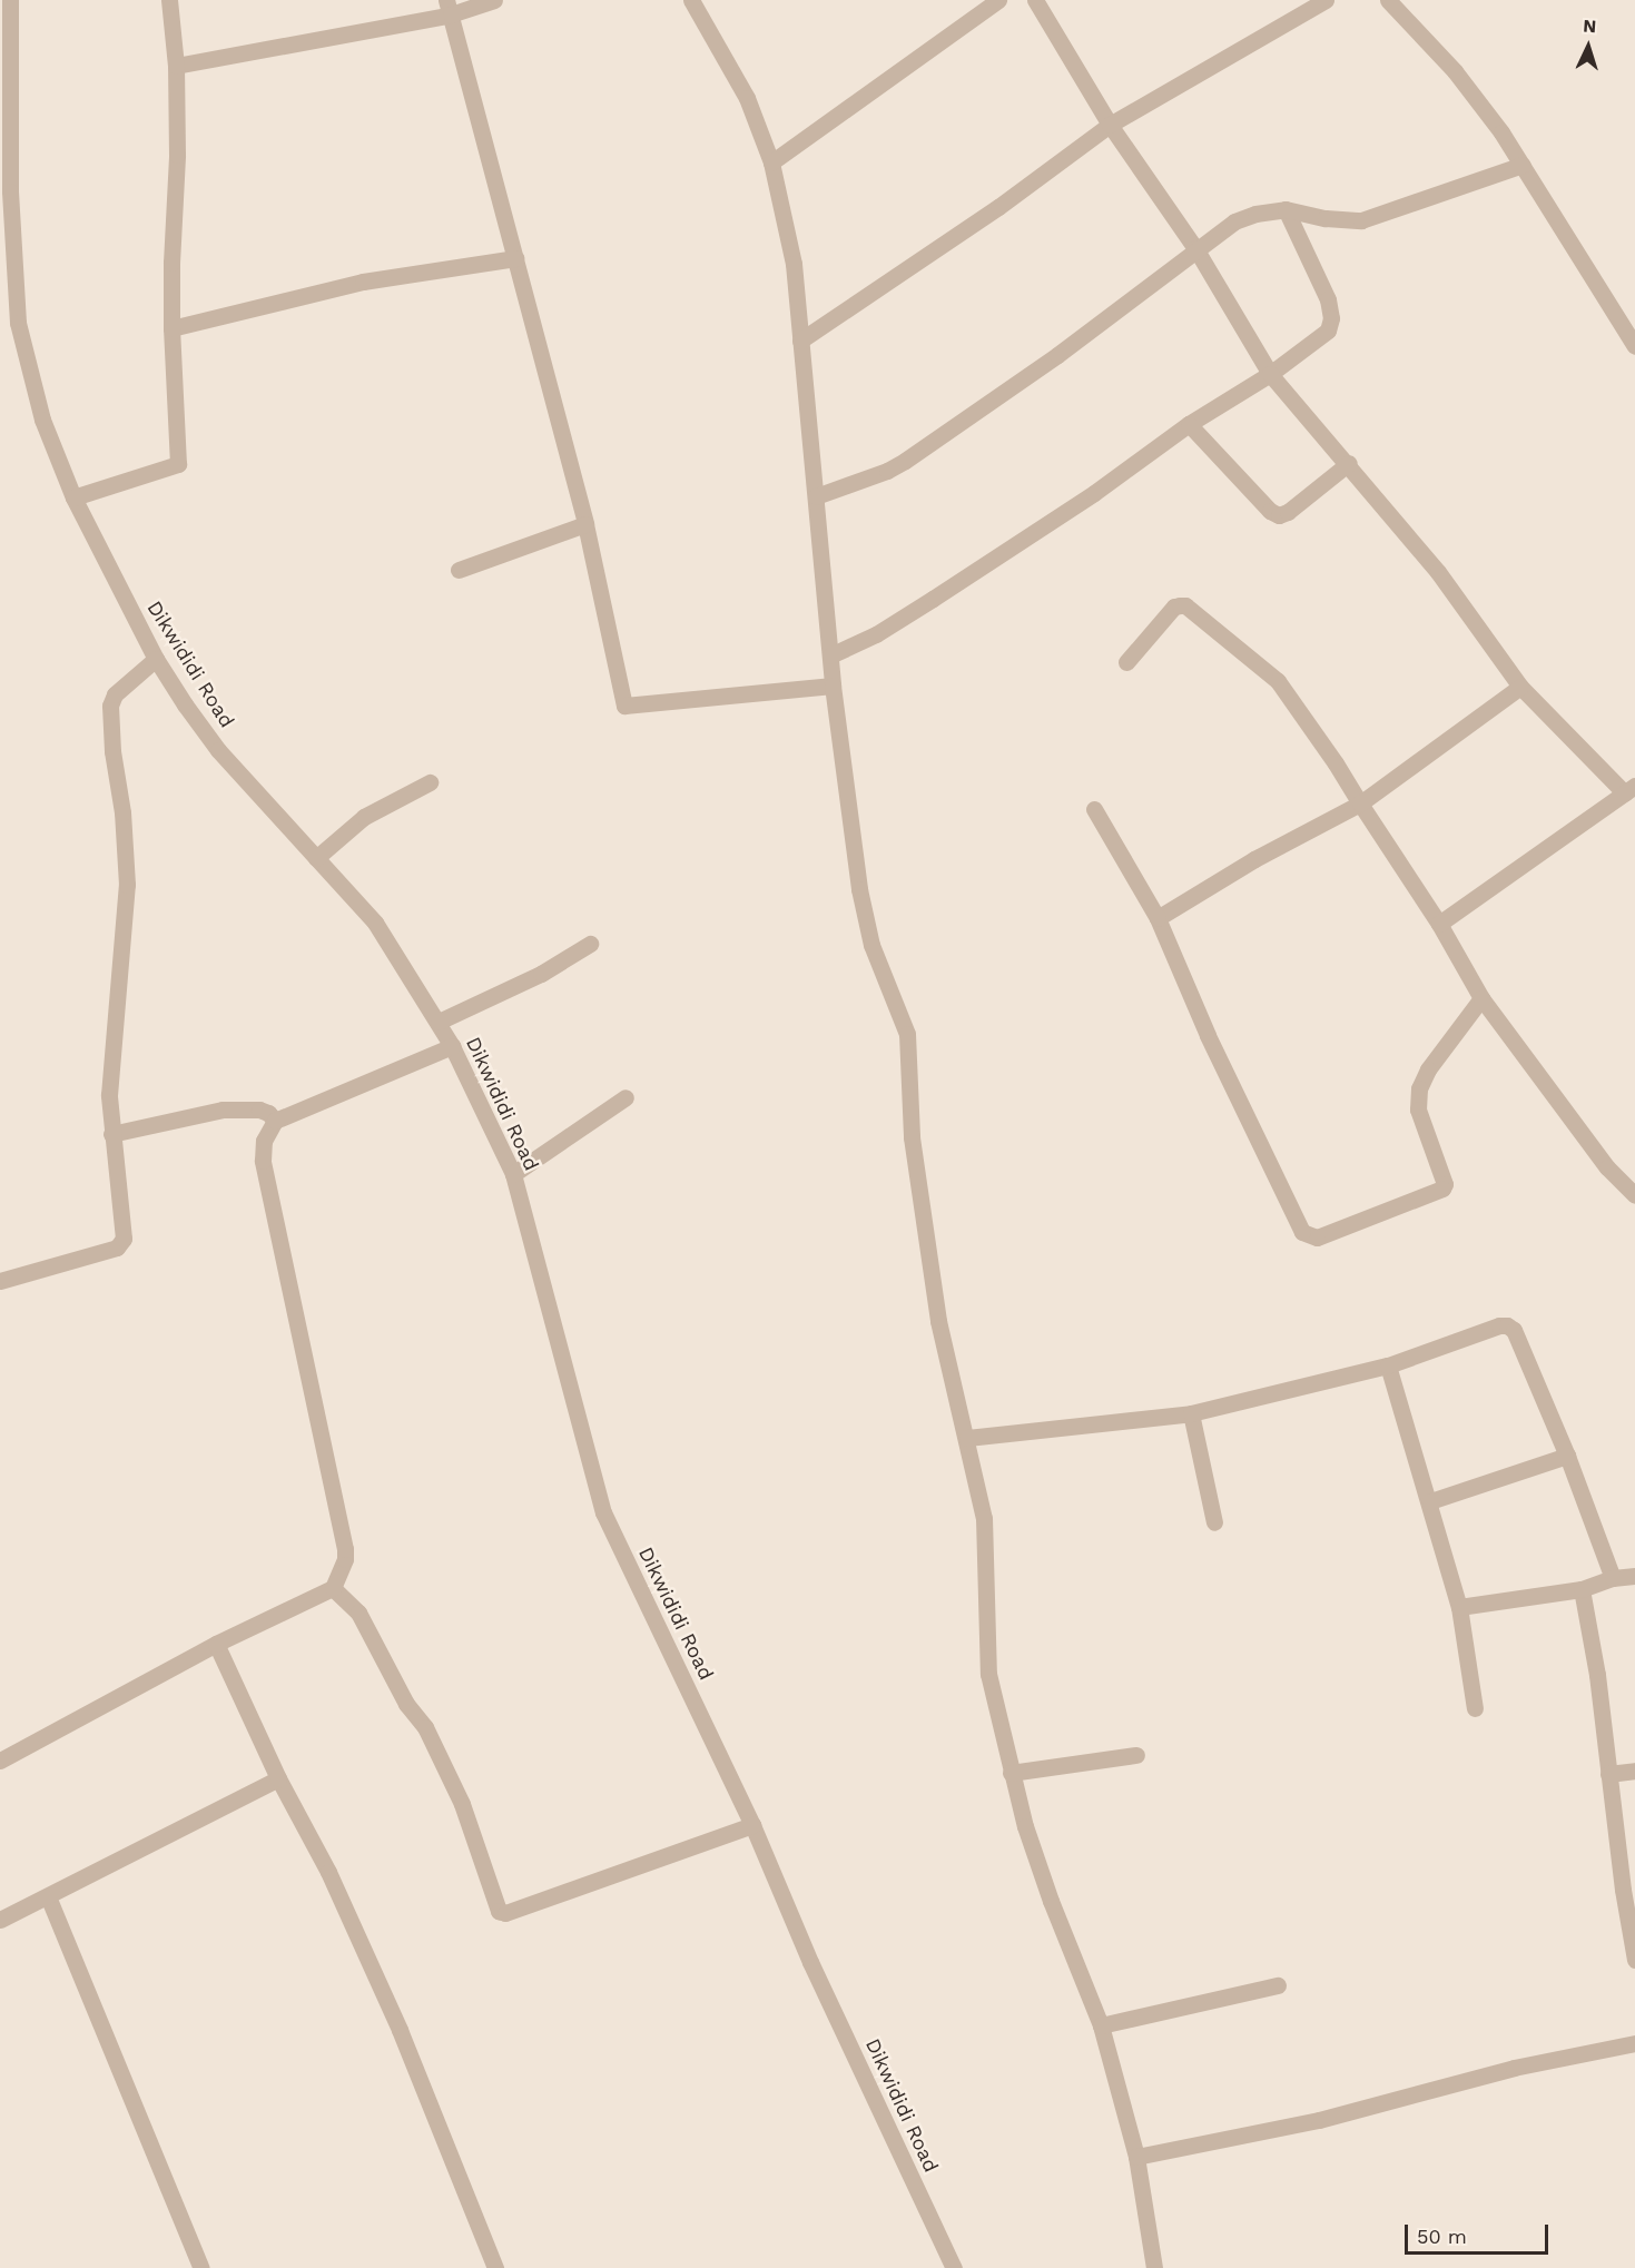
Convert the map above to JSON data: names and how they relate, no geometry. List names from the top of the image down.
{
  "streets": {
    "street": ["Dikwididi Road"]
  },
  "scale_bar": "50 m",
  "north": "top"
}
